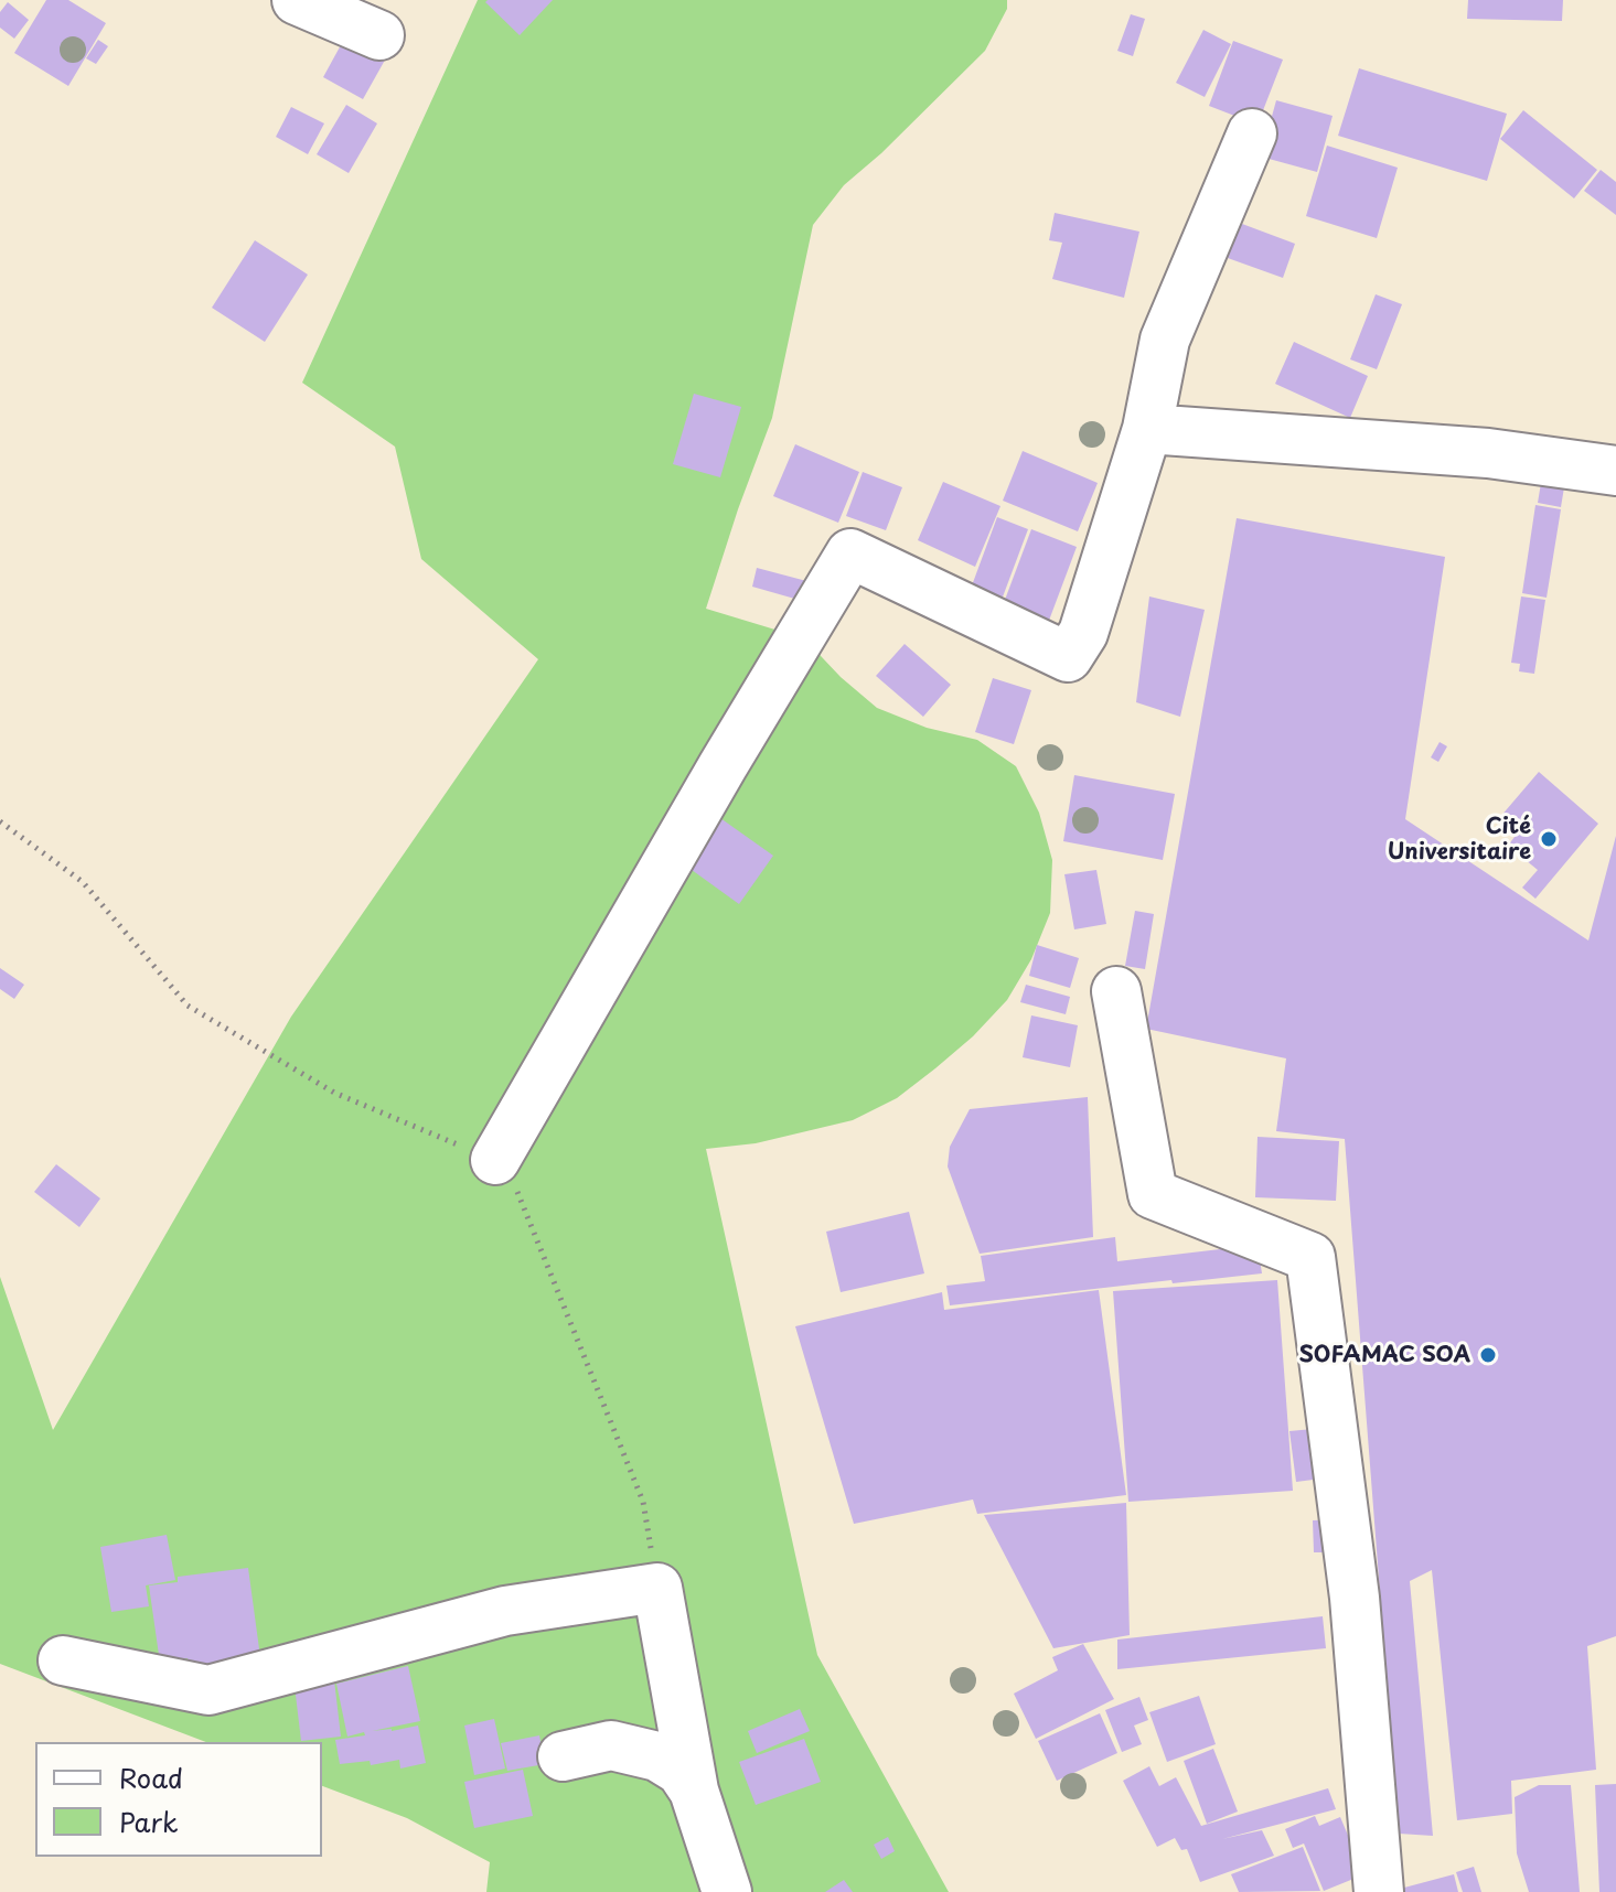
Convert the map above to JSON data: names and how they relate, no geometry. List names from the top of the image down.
{
  "places": ["Cité Universitaire", "SOFAMAC SOA"],
  "legend": ["Road", "Park"]
}
